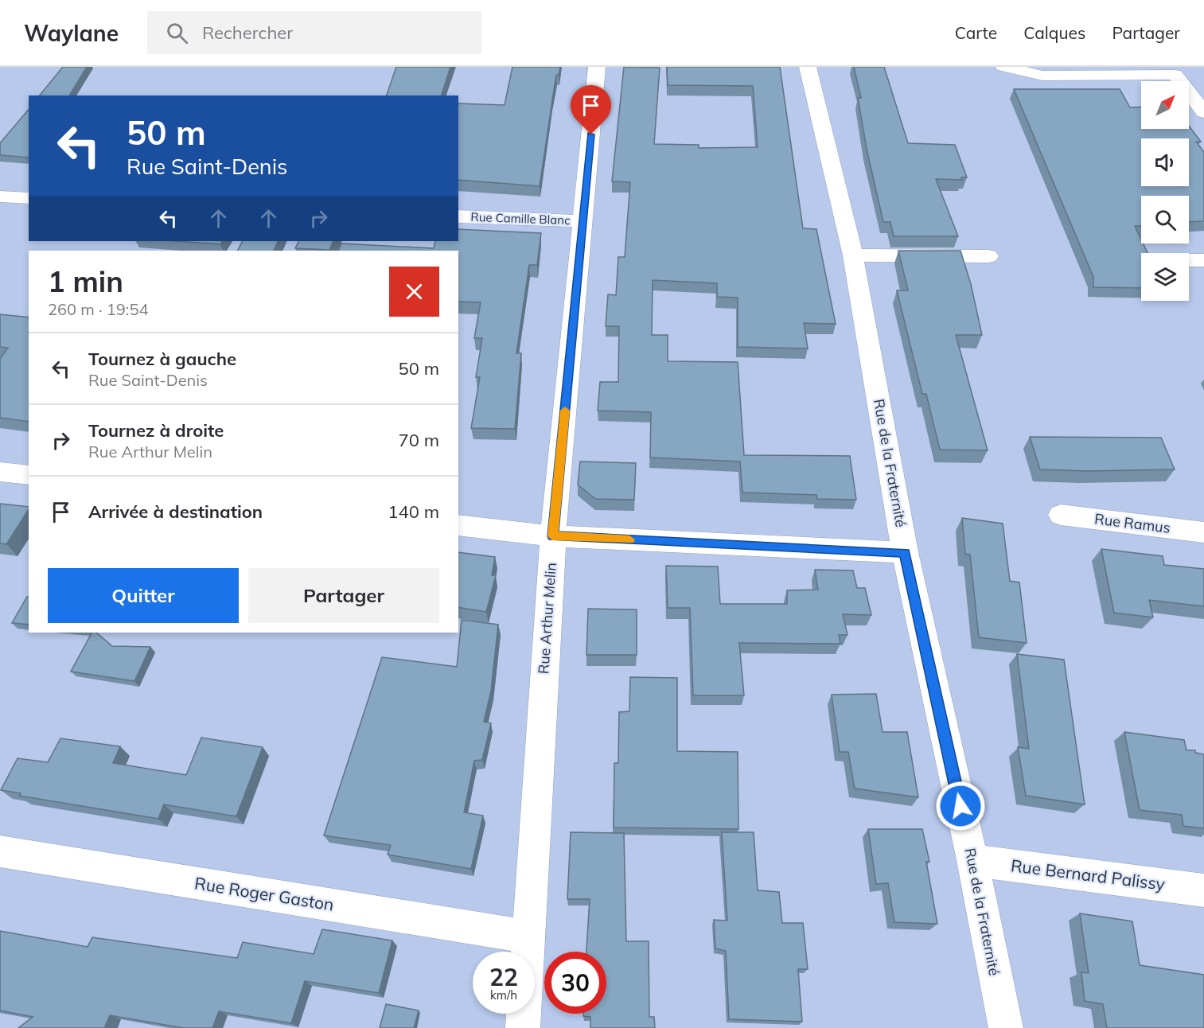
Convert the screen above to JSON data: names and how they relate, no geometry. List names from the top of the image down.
{
  "streets": {
    "street": [
      "Rue Camille Blanc",
      "Rue de la Fraternité",
      "Rue Ramus",
      "Rue Arthur Melin",
      "Rue Bernard Palissy",
      "Rue Roger Gaston"
    ]
  },
  "crossings": [
    ["Rue Camille Blanc", "Rue Arthur Melin"],
    ["Rue de la Fraternité", "Rue Bernard Palissy"],
    ["Rue Arthur Melin", "Rue Roger Gaston"]
  ],
  "north": "top right",
  "page": {
    "header": "Waylane",
    "search": "Rechercher",
    "nav": ["Carte", "Calques", "Partager"],
    "turn": ["50 m", "Rue Saint-Denis"],
    "heading": ["1 min", "260 m · 19:54"],
    "list": [
      {
        "name": "Tournez à gauche",
        "note": "Rue Saint-Denis",
        "value": "50 m"
      },
      {
        "name": "Tournez à droite",
        "note": "Rue Arthur Melin",
        "value": "70 m"
      },
      {
        "name": "Arrivée à destination",
        "value": "140 m"
      }
    ],
    "buttons": ["Quitter", "Partager"],
    "speed": "22 km/h",
    "limit": "30"
  }
}
